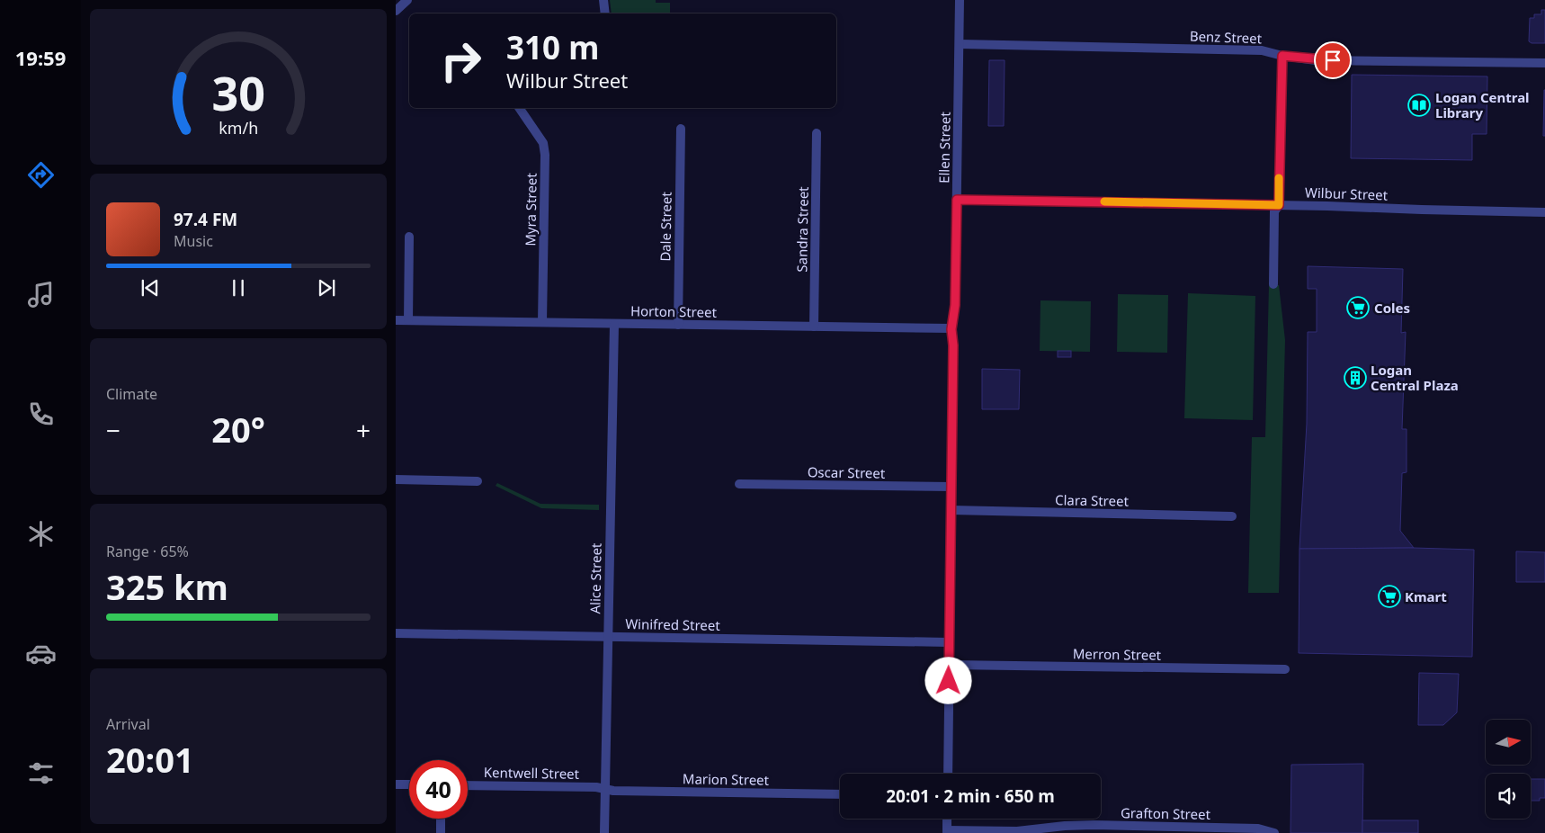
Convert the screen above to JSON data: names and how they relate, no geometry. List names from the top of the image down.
{
  "streets": {
    "street": [
      "Benz Street",
      "Ellen Street",
      "Wilbur Street",
      "Myra Street",
      "Dale Street",
      "Sandra Street",
      "Horton Street",
      "Oscar Street",
      "Clara Street",
      "Alice Street",
      "Winifred Street",
      "Merron Street",
      "Kentwell Street",
      "Marion Street",
      "Grafton Street"
    ]
  },
  "crossings": [
    ["Benz Street", "Ellen Street"],
    ["Ellen Street", "Wilbur Street"],
    ["Ellen Street", "Horton Street"],
    ["Ellen Street", "Oscar Street"],
    ["Ellen Street", "Clara Street"],
    ["Ellen Street", "Winifred Street"],
    ["Ellen Street", "Merron Street"],
    ["Myra Street", "Horton Street"],
    ["Dale Street", "Horton Street"],
    ["Sandra Street", "Horton Street"],
    ["Horton Street", "Alice Street"],
    ["Alice Street", "Winifred Street"],
    ["Alice Street", "Kentwell Street"],
    ["Alice Street", "Marion Street"],
    ["Kentwell Street", "Marion Street"]
  ],
  "places": {
    "library": ["Logan Central Library"],
    "supermarket": ["Coles", "Kmart"],
    "building": ["Logan Central Plaza"]
  },
  "north": "right",
  "page": {
    "tabs": "19:59",
    "turn": ["310 m", "Wilbur Street"],
    "song": ["97.4 FM", "Music"],
    "tile": [
      "Climate",
      ["Range · 65%", "325 km"],
      ["Arrival", "20:01"]
    ],
    "heat": ["−", "20°", "+"],
    "limit": "40",
    "trip": "20:01 · 2 min · 650 m",
    "gauge": ["30", "km/h"]
  }
}
